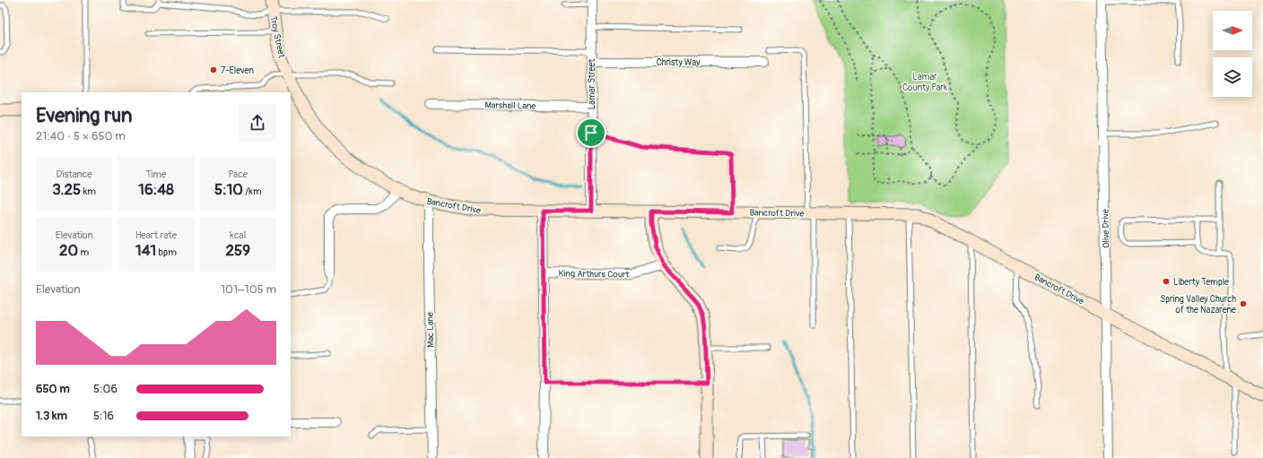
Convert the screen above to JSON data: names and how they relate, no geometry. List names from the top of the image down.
{
  "streets": {
    "main road": ["Troy Street", "Bancroft Drive"],
    "street": [
      "Christy Way",
      "Lamar Street",
      "Marshall Lane",
      "Olive Drive",
      "King Arthurs Court",
      "Mac Lane"
    ]
  },
  "crossings": [
    ["Troy Street", "Bancroft Drive"],
    ["Christy Way", "Lamar Street"],
    ["Lamar Street", "Marshall Lane"],
    ["Lamar Street", "Bancroft Drive"],
    ["Bancroft Drive", "Olive Drive"],
    ["Bancroft Drive", "Mac Lane"]
  ],
  "parks": ["Lamar County Park"],
  "places": ["7-Eleven", "Liberty Temple", "Spring Valley Church of the Nazarene"],
  "north": "right",
  "page": {
    "heading": ["Evening run", "21:40 · 5 × 650 m"],
    "stats": [
      ["Distance", "3.25 km"],
      ["Time", "16:48"],
      ["Pace", "5:10 /km"],
      ["Elevation", "20 m"],
      ["Heart rate", "141 bpm"],
      ["kcal", "259"]
    ],
    "chart": ["Elevation", "101–105 m"],
    "list": [
      {
        "name": "650 m",
        "note": "5:06"
      },
      {
        "name": "1.3 km",
        "note": "5:16"
      }
    ]
  }
}
